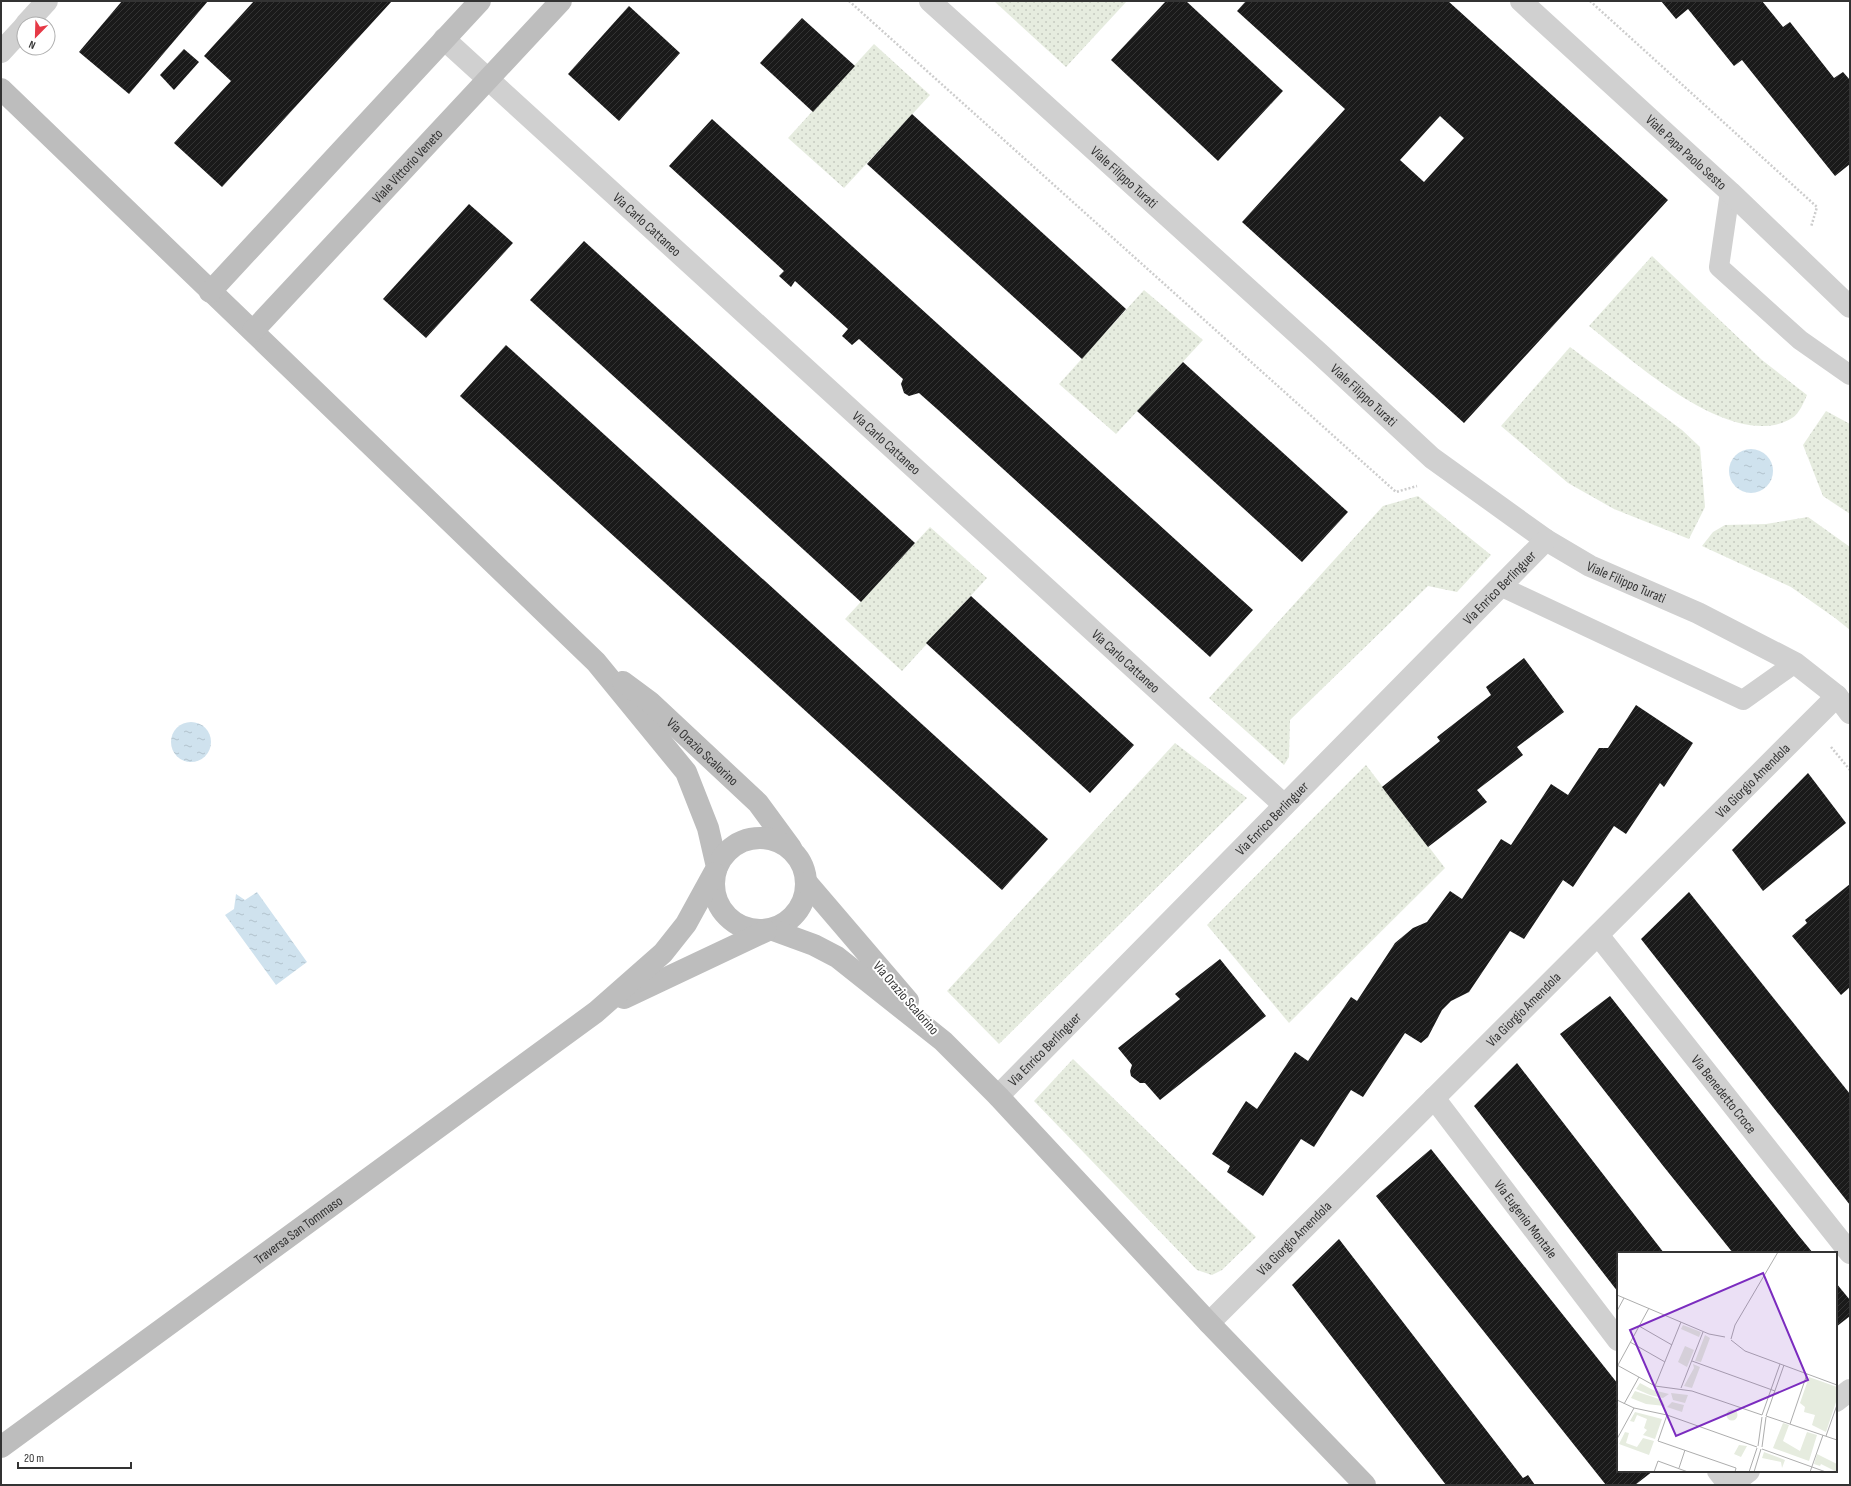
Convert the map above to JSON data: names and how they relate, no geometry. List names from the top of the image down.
{
  "streets": {
    "main road": ["Viale Vittorio Veneto", "Via Orazio Scalorino", "Traversa San Tommaso"],
    "street": [
      "Viale Papa Paolo Sesto",
      "Viale Filippo Turati",
      "Via Carlo Cattaneo",
      "Via Enrico Berlinguer",
      "Via Giorgio Amendola",
      "Via Benedetto Croce",
      "Via Eugenio Montale"
    ]
  },
  "crossings": [
    ["Viale Vittorio Veneto", "Via Carlo Cattaneo"],
    ["Viale Filippo Turati", "Via Enrico Berlinguer"],
    ["Viale Filippo Turati", "Via Giorgio Amendola"],
    ["Via Carlo Cattaneo", "Via Enrico Berlinguer"],
    ["Via Giorgio Amendola", "Via Benedetto Croce"],
    ["Via Giorgio Amendola", "Via Eugenio Montale"]
  ],
  "scale_bar": "20 m",
  "north": "bottom left"
}
